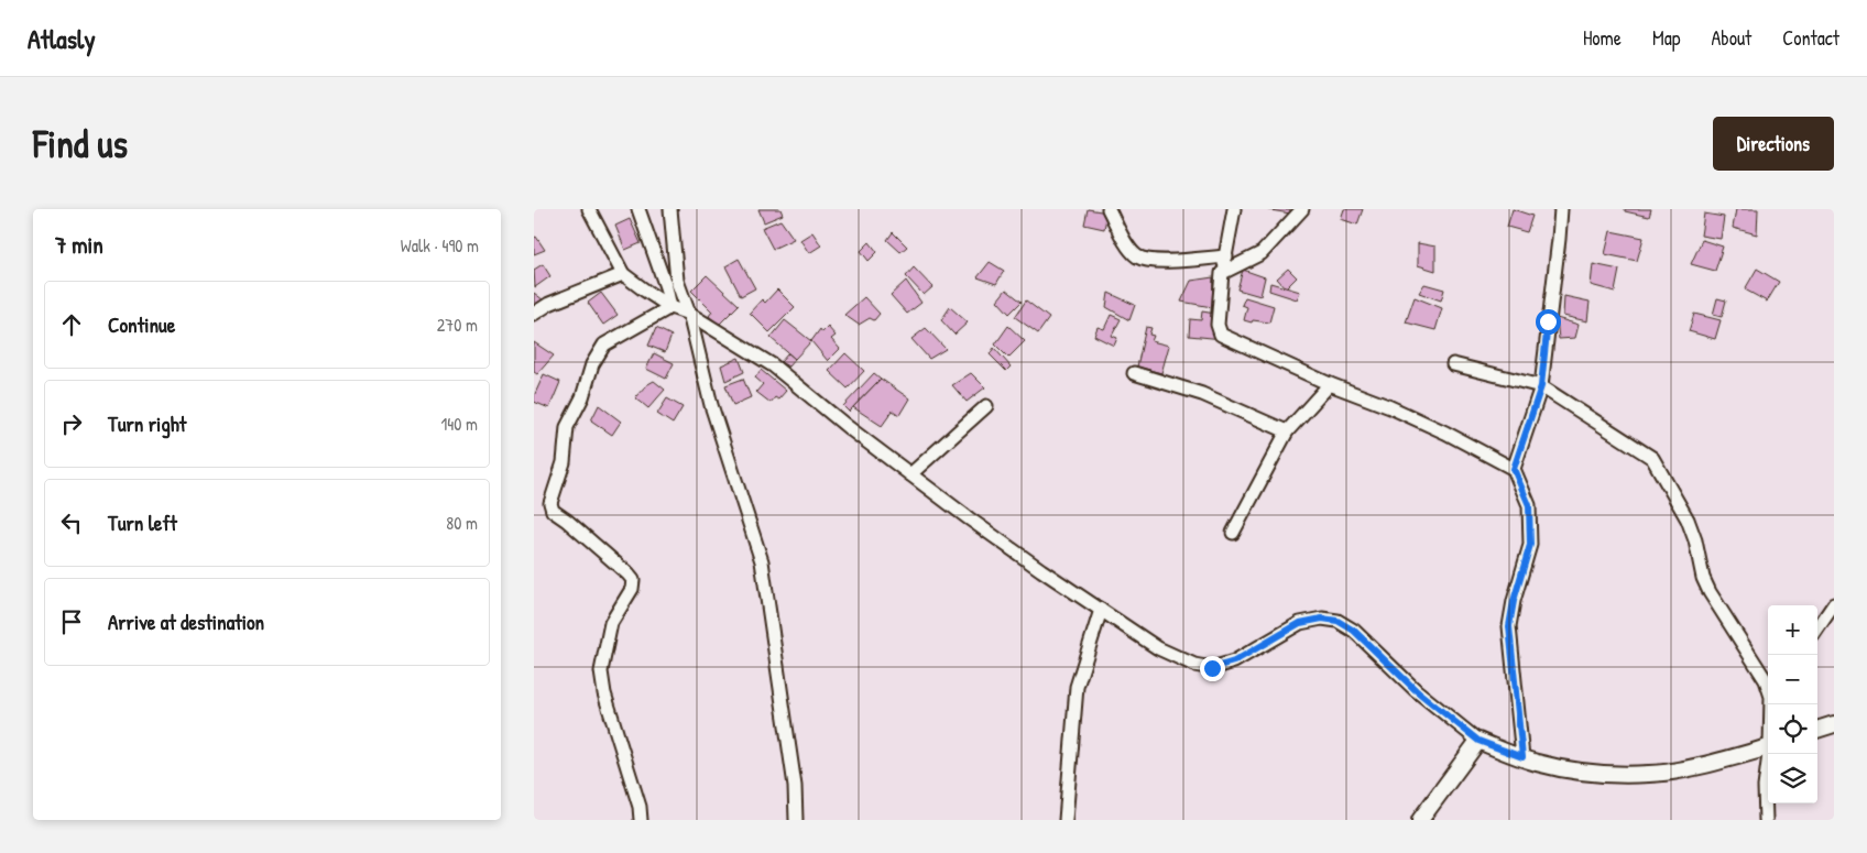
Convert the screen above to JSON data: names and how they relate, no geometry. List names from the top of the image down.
{
  "page": {
    "header": "Atlasly",
    "nav": [
      "Home",
      "Map",
      "About",
      "Contact"
    ],
    "buttons": "Directions",
    "title": "Find us",
    "heading": ["7 min", "Walk · 490 m"],
    "list": [
      ["Continue", "270 m"],
      ["Turn right", "140 m"],
      ["Turn left", "80 m"],
      "Arrive at destination"
    ],
    "map_buttons": ["+", "−"]
  }
}
